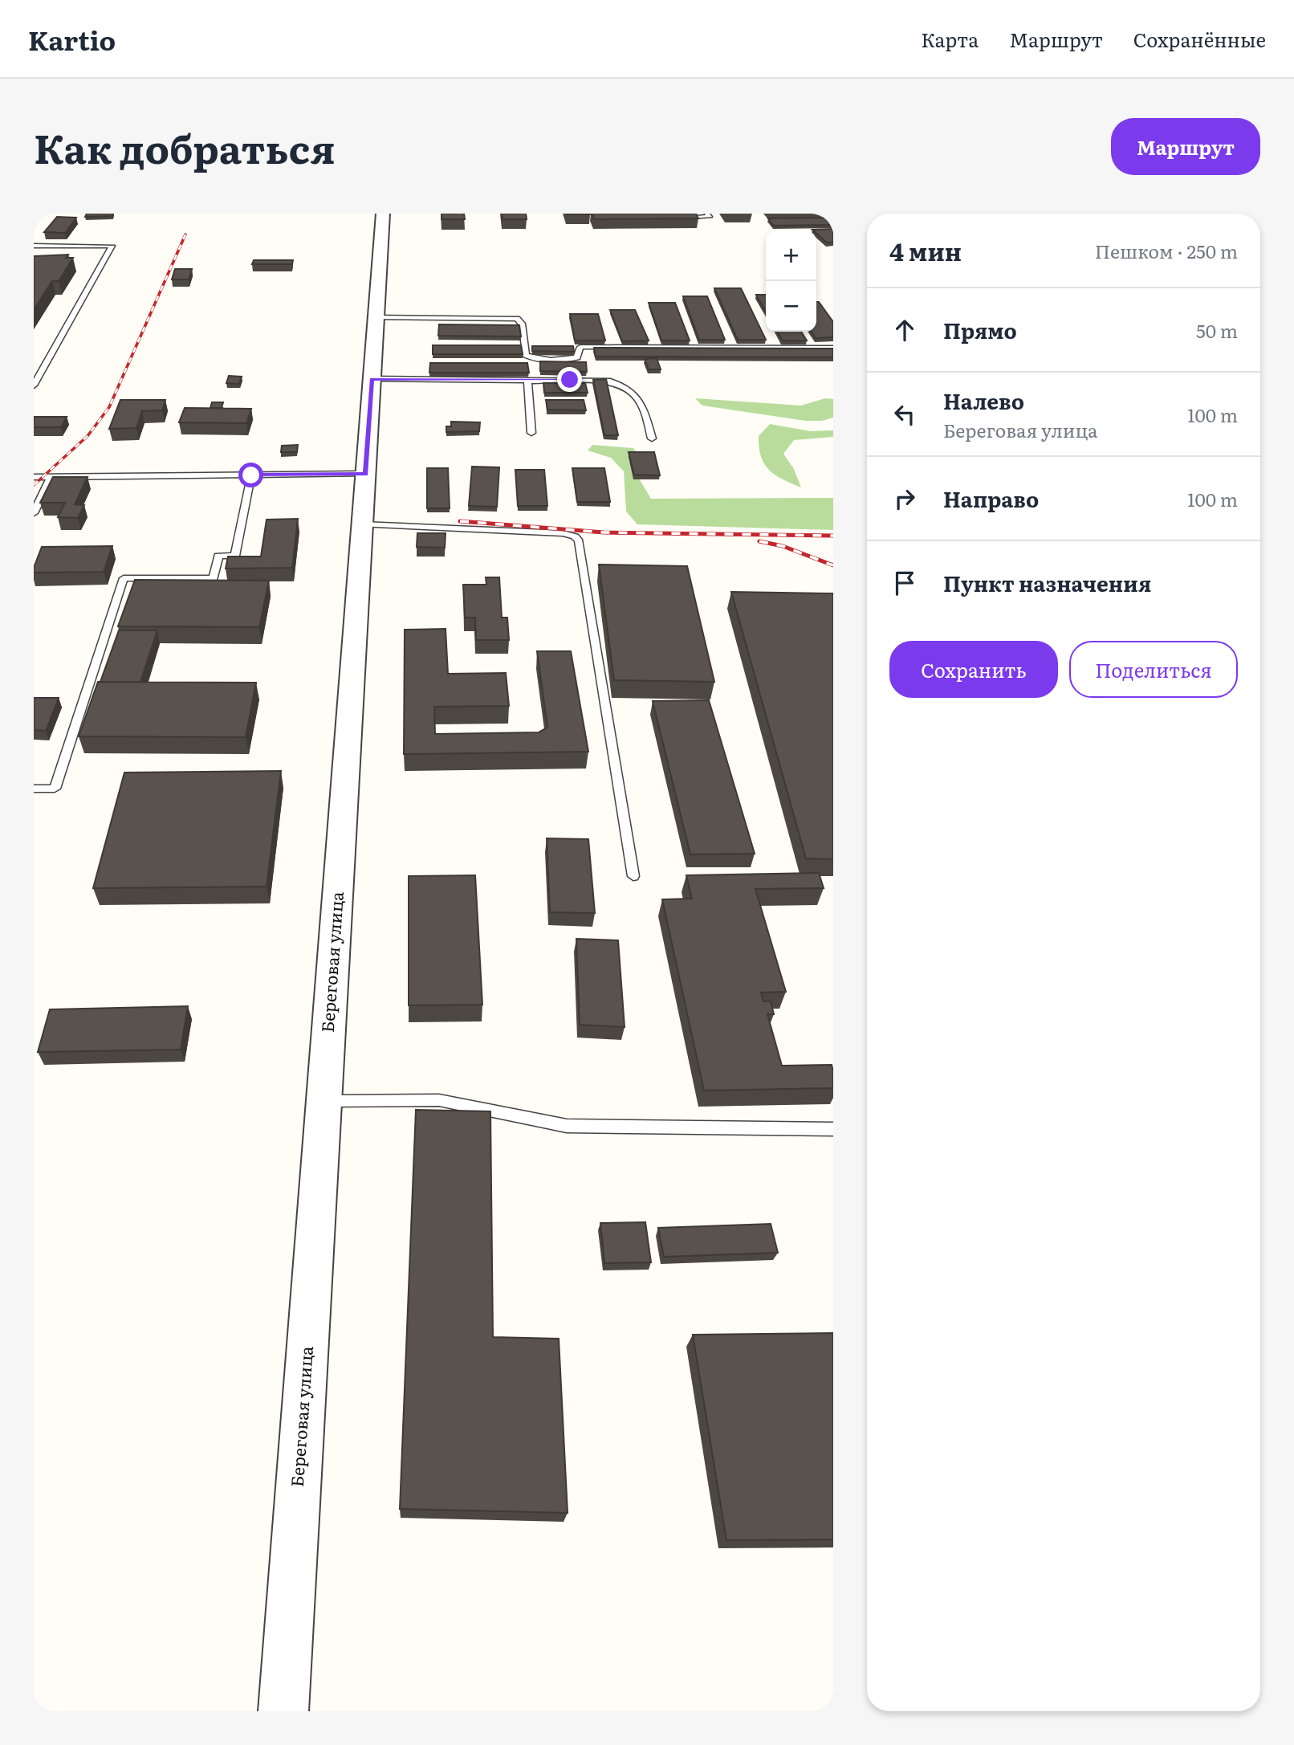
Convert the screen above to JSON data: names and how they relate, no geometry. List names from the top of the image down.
{
  "streets": {
    "street": ["Береговая улица"]
  },
  "page": {
    "header": "Kartio",
    "nav": ["Карта", "Маршрут", "Сохранённые"],
    "title": "Как добраться",
    "buttons": [
      "Маршрут",
      ["Сохранить", "Поделиться"]
    ],
    "heading": ["4 мин", "Пешком · 250 m"],
    "map_buttons": ["+", "−"],
    "list": [
      ["Прямо", "50 m"],
      ["Налево", "Береговая улица", "100 m"],
      ["Направо", "100 m"],
      "Пункт назначения"
    ]
  }
}
